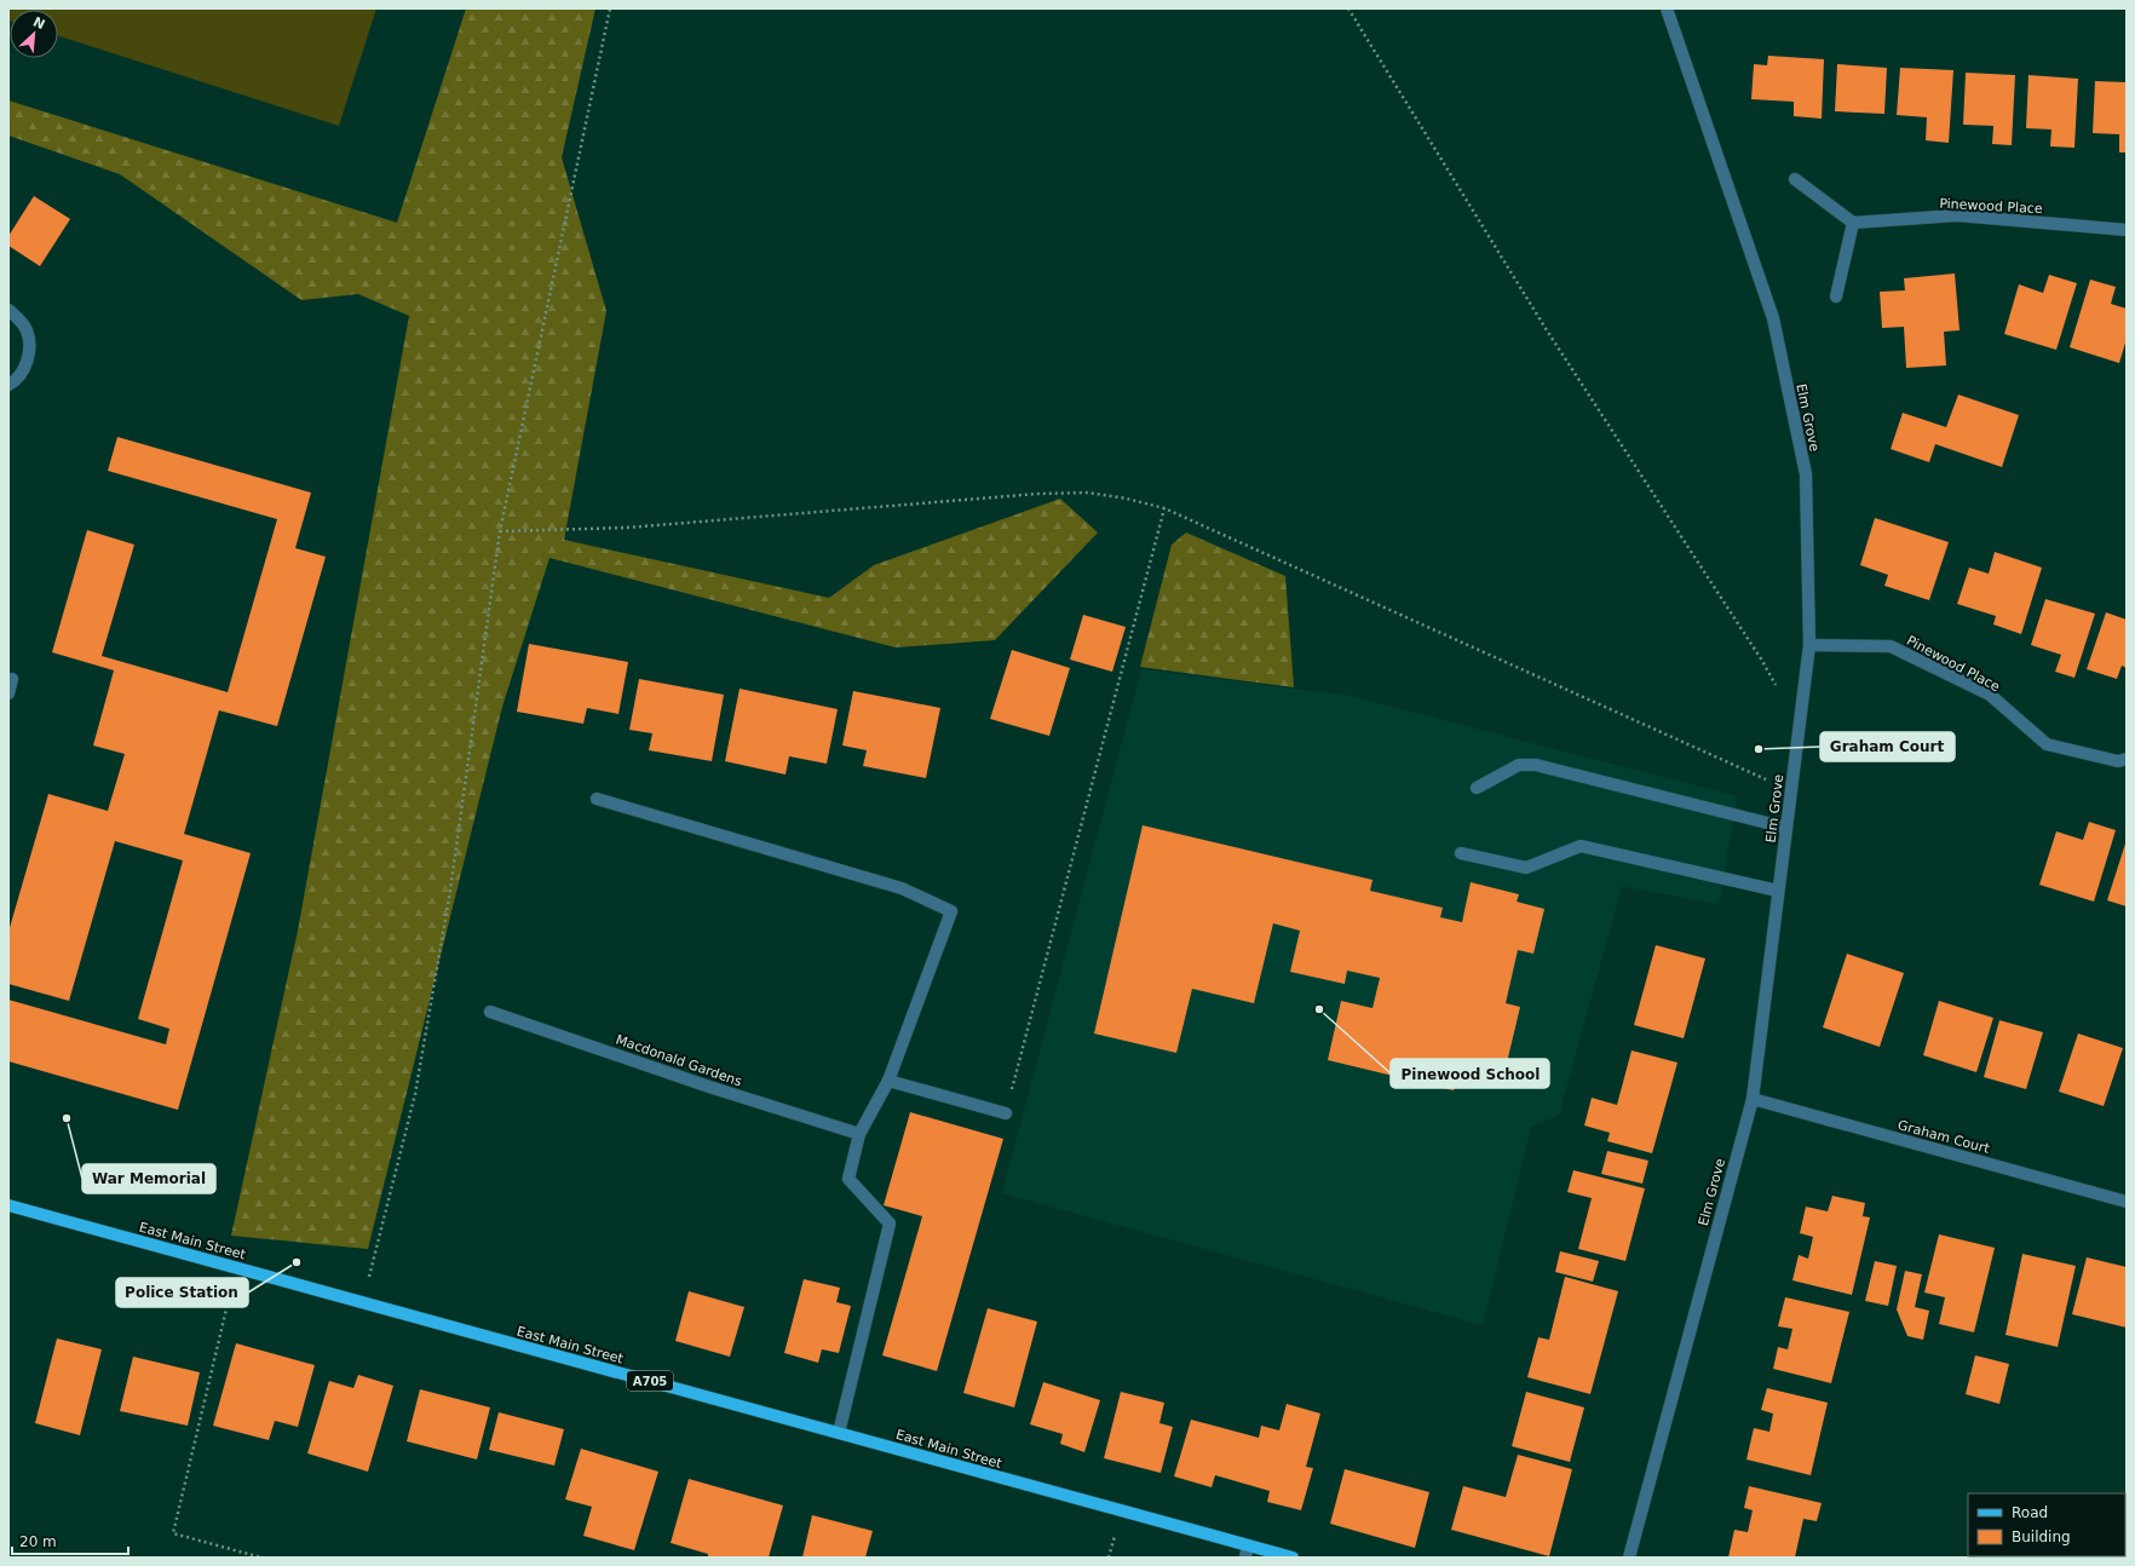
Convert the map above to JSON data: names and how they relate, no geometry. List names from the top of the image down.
{
  "streets": {
    "main road": ["East Main Street", "A705"],
    "street": [
      "Pinewood Place",
      "Elm Grove",
      "Macdonald Gardens",
      "Graham Court"
    ]
  },
  "crossings": [
    ["Pinewood Place", "Elm Grove"],
    ["Elm Grove", "Graham Court"]
  ],
  "places": [
    "Graham Court",
    "Pinewood School",
    "War Memorial",
    "Police Station"
  ],
  "legend": ["Road", "Building"],
  "scale_bar": "20 m",
  "north": "top right"
}
